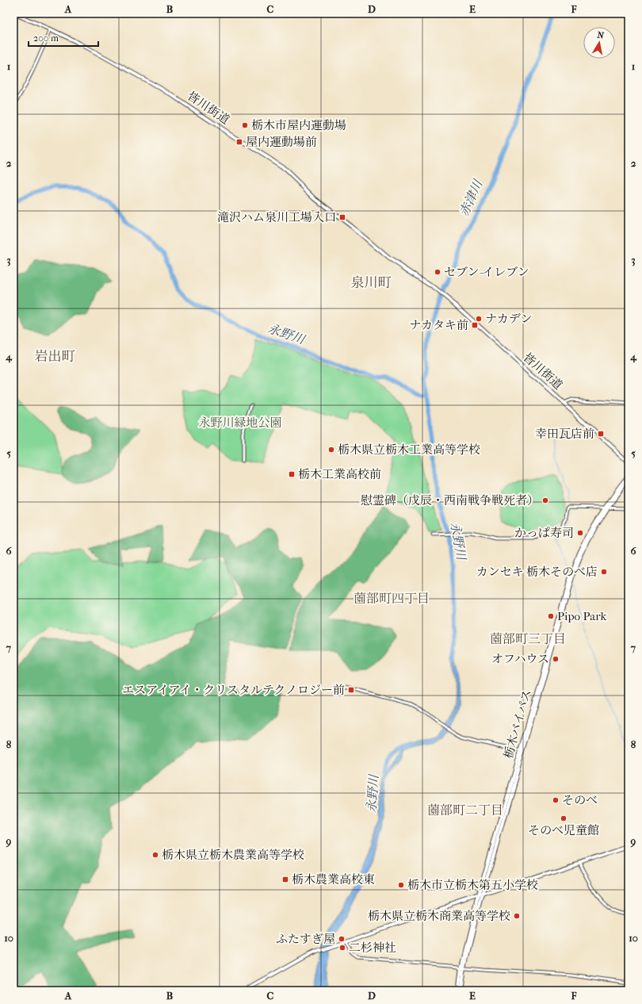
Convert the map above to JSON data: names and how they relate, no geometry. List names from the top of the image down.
{
  "streets": {
    "main road": ["皆川街道", "栃木バイパス"]
  },
  "districts": [
    "泉川町",
    "岩出町",
    "薗部町四丁目",
    "薗部町三丁目",
    "薗部町二丁目"
  ],
  "water": ["赤津川", "永野川"],
  "parks": ["永野川緑地公園"],
  "places": {
    "other": [
      "栃木市屋内運動場",
      "セブン-イレブン",
      "ナカデン",
      "栃木県立栃木工業高等学校",
      "慰霊碑（戊辰・西南戦争戦死者）",
      "かっぱ寿司",
      "カンセキ 栃木そのべ店",
      "Pipo Park",
      "オフハウス",
      "そのべ",
      "そのべ児童館",
      "栃木県立栃木農業高等学校",
      "栃木市立栃木第五小学校",
      "栃木県立栃木商業高等学校",
      "ふたすぎ屋",
      "二杉神社"
    ],
    "transit": [
      "屋内運動場前",
      "滝沢ハム泉川工場入口",
      "ナカタキ前",
      "幸田瓦店前",
      "栃木工業高校前",
      "エスアイアイ・クリスタルテクノロジー前",
      "栃木農業高校東"
    ]
  },
  "scale_bar": "200 m",
  "north": "top",
  "grid": {
    "columns": [
      "A",
      "B",
      "C",
      "D",
      "E",
      "F"
    ],
    "rows": [
      "1",
      "2",
      "3",
      "4",
      "5",
      "6",
      "7",
      "8",
      "9",
      "10"
    ]
  }
}
